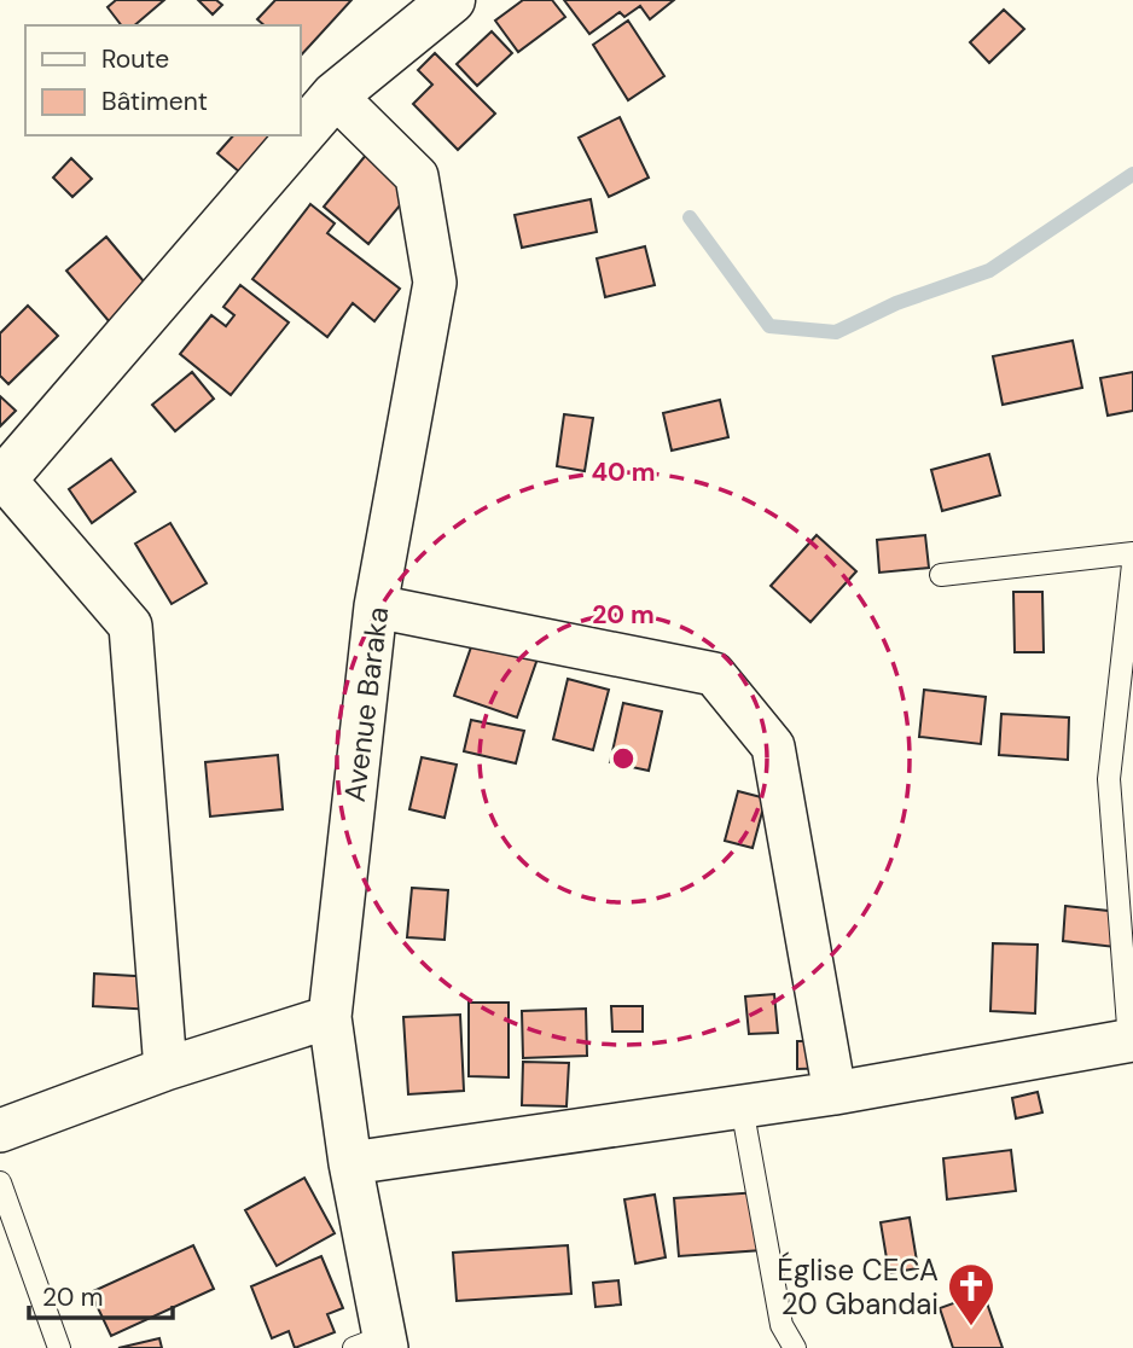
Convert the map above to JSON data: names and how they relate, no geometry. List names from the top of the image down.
{
  "streets": {
    "street": ["Avenue Baraka"]
  },
  "places": {
    "church": ["Église CECA 20 Gbandai"]
  },
  "legend": ["Route", "Bâtiment"],
  "scale_bar": "20 m",
  "rings": ["40 m", "20 m"]
}
